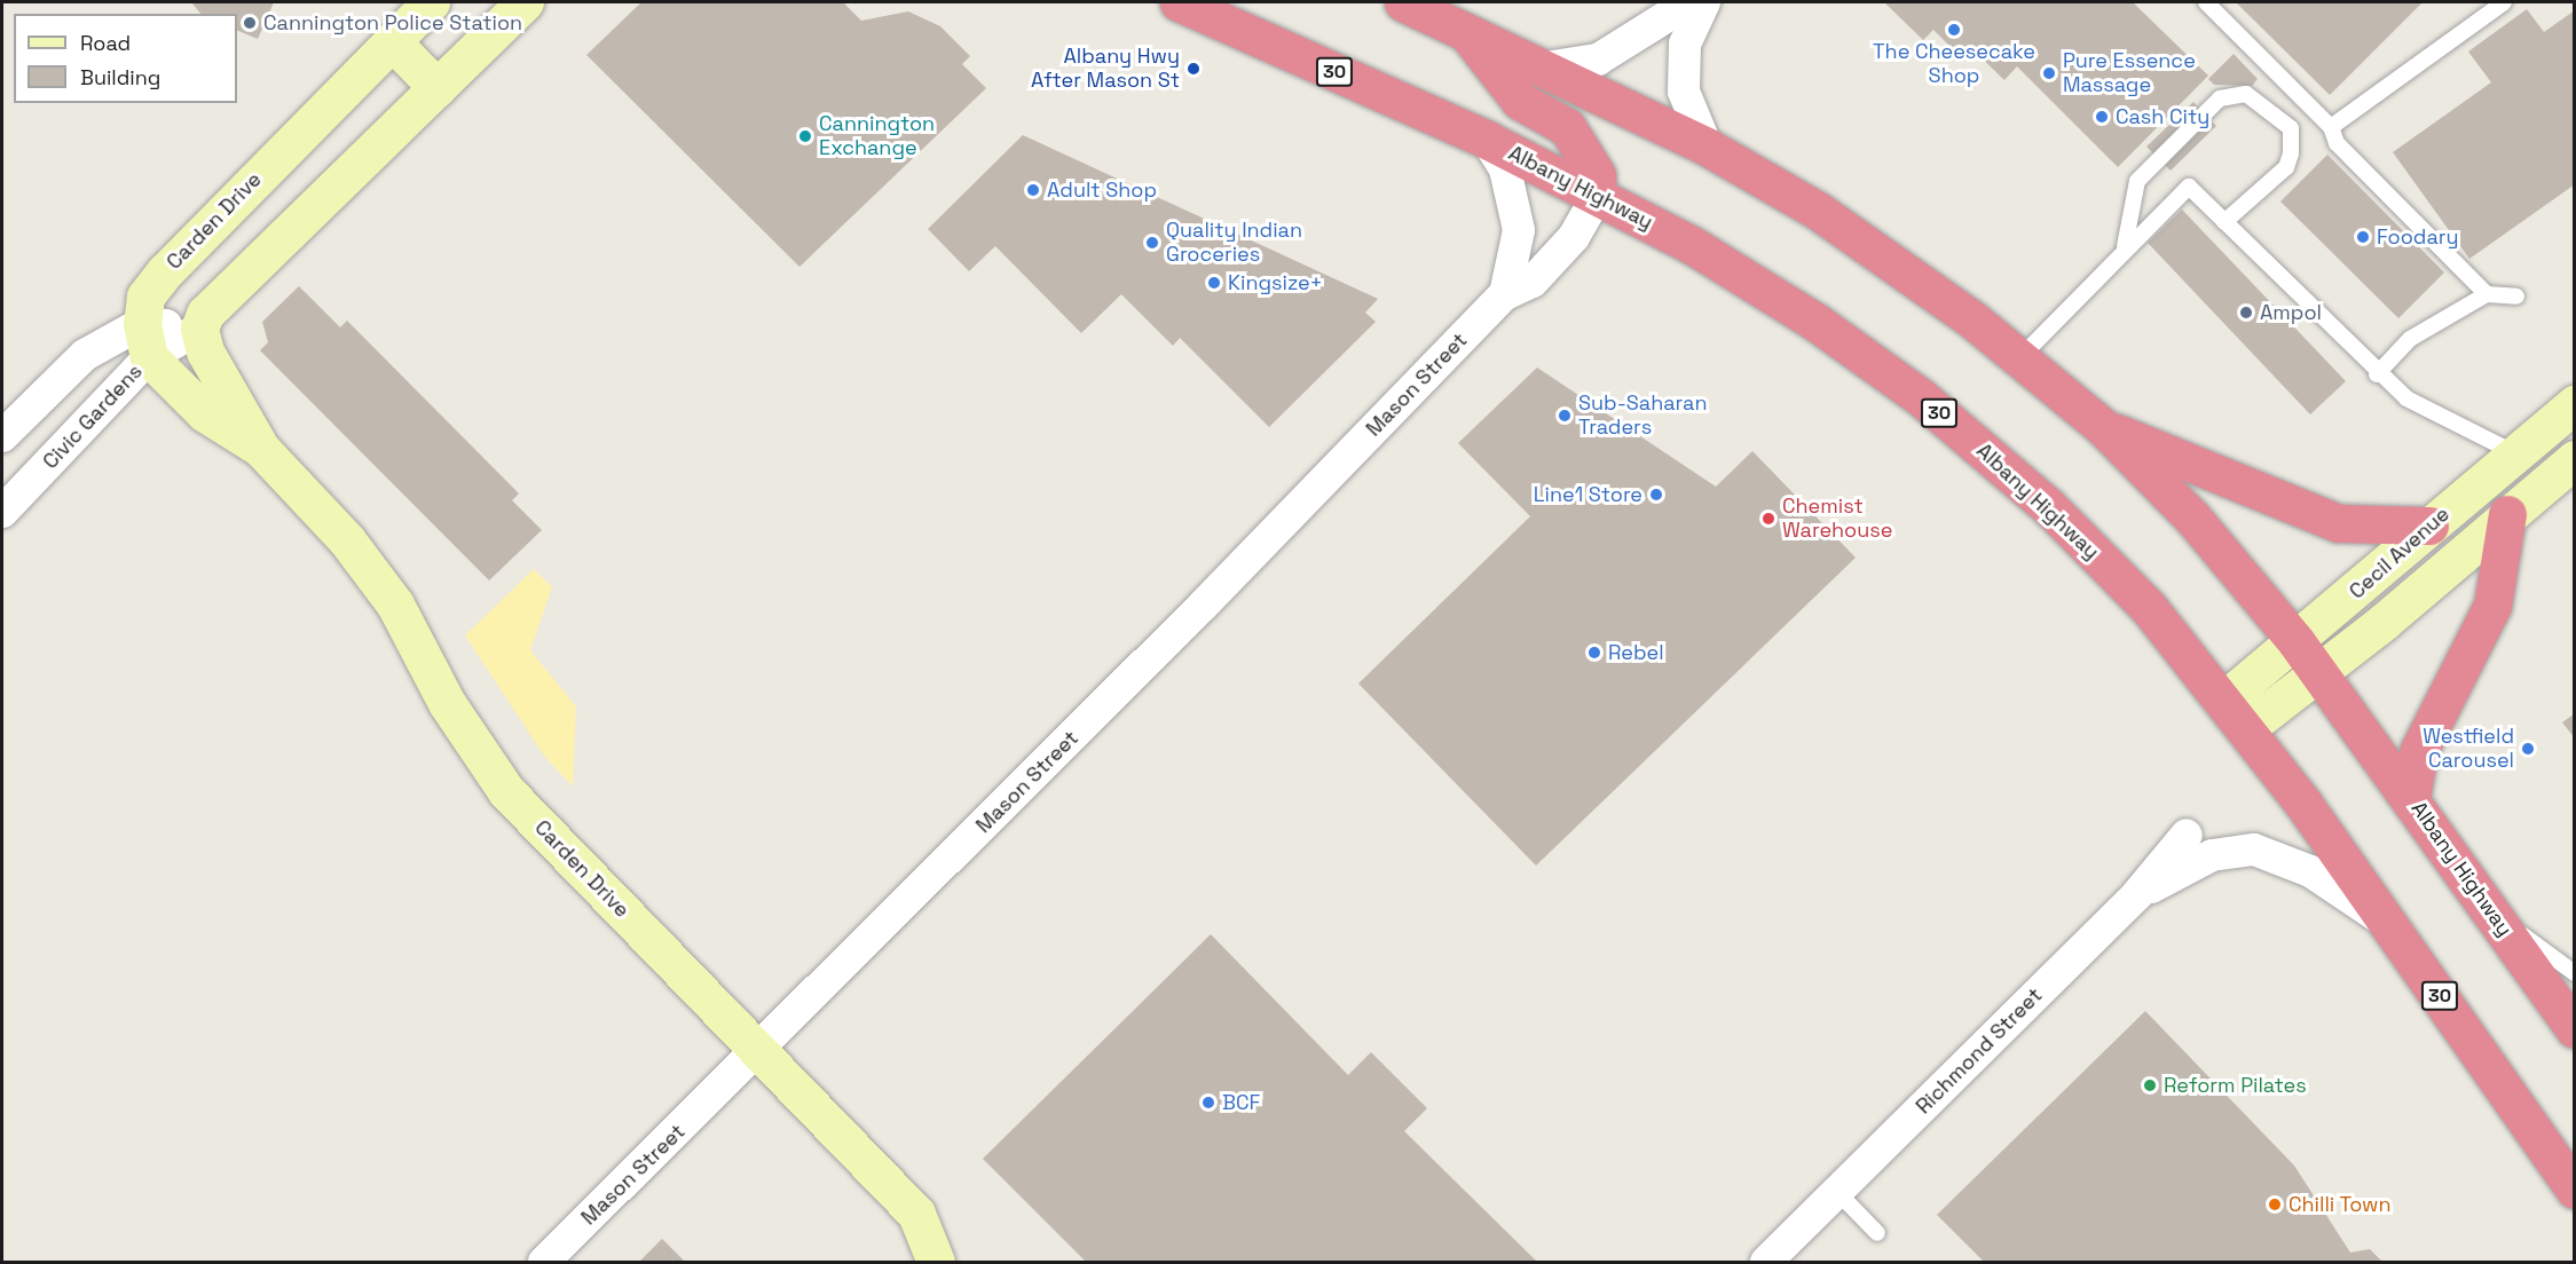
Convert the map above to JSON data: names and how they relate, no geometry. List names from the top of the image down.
{
  "streets": {
    "highway": ["30", "Albany Highway"],
    "street": [
      "Carden Drive",
      "Mason Street",
      "Civic Gardens",
      "Cecil Avenue",
      "Richmond Street"
    ]
  },
  "crossings": [
    ["Albany Highway", "Mason Street"],
    ["Albany Highway", "Cecil Avenue"],
    ["Carden Drive", "Mason Street"],
    ["Carden Drive", "Civic Gardens"]
  ],
  "places": [
    "Cannington Police Station",
    "The Cheesecake Shop",
    "Albany Hwy After Mason St",
    "Pure Essence Massage",
    "Cash City",
    "Cannington Exchange",
    "Adult Shop",
    "Foodary",
    "Quality Indian Groceries",
    "Kingsize+",
    "Ampol",
    "Sub-Saharan Traders",
    "Line1 Store",
    "Chemist Warehouse",
    "Rebel",
    "Westfield Carousel",
    "Reform Pilates",
    "BCF",
    "Chilli Town"
  ],
  "legend": ["Road", "Building"]
}
